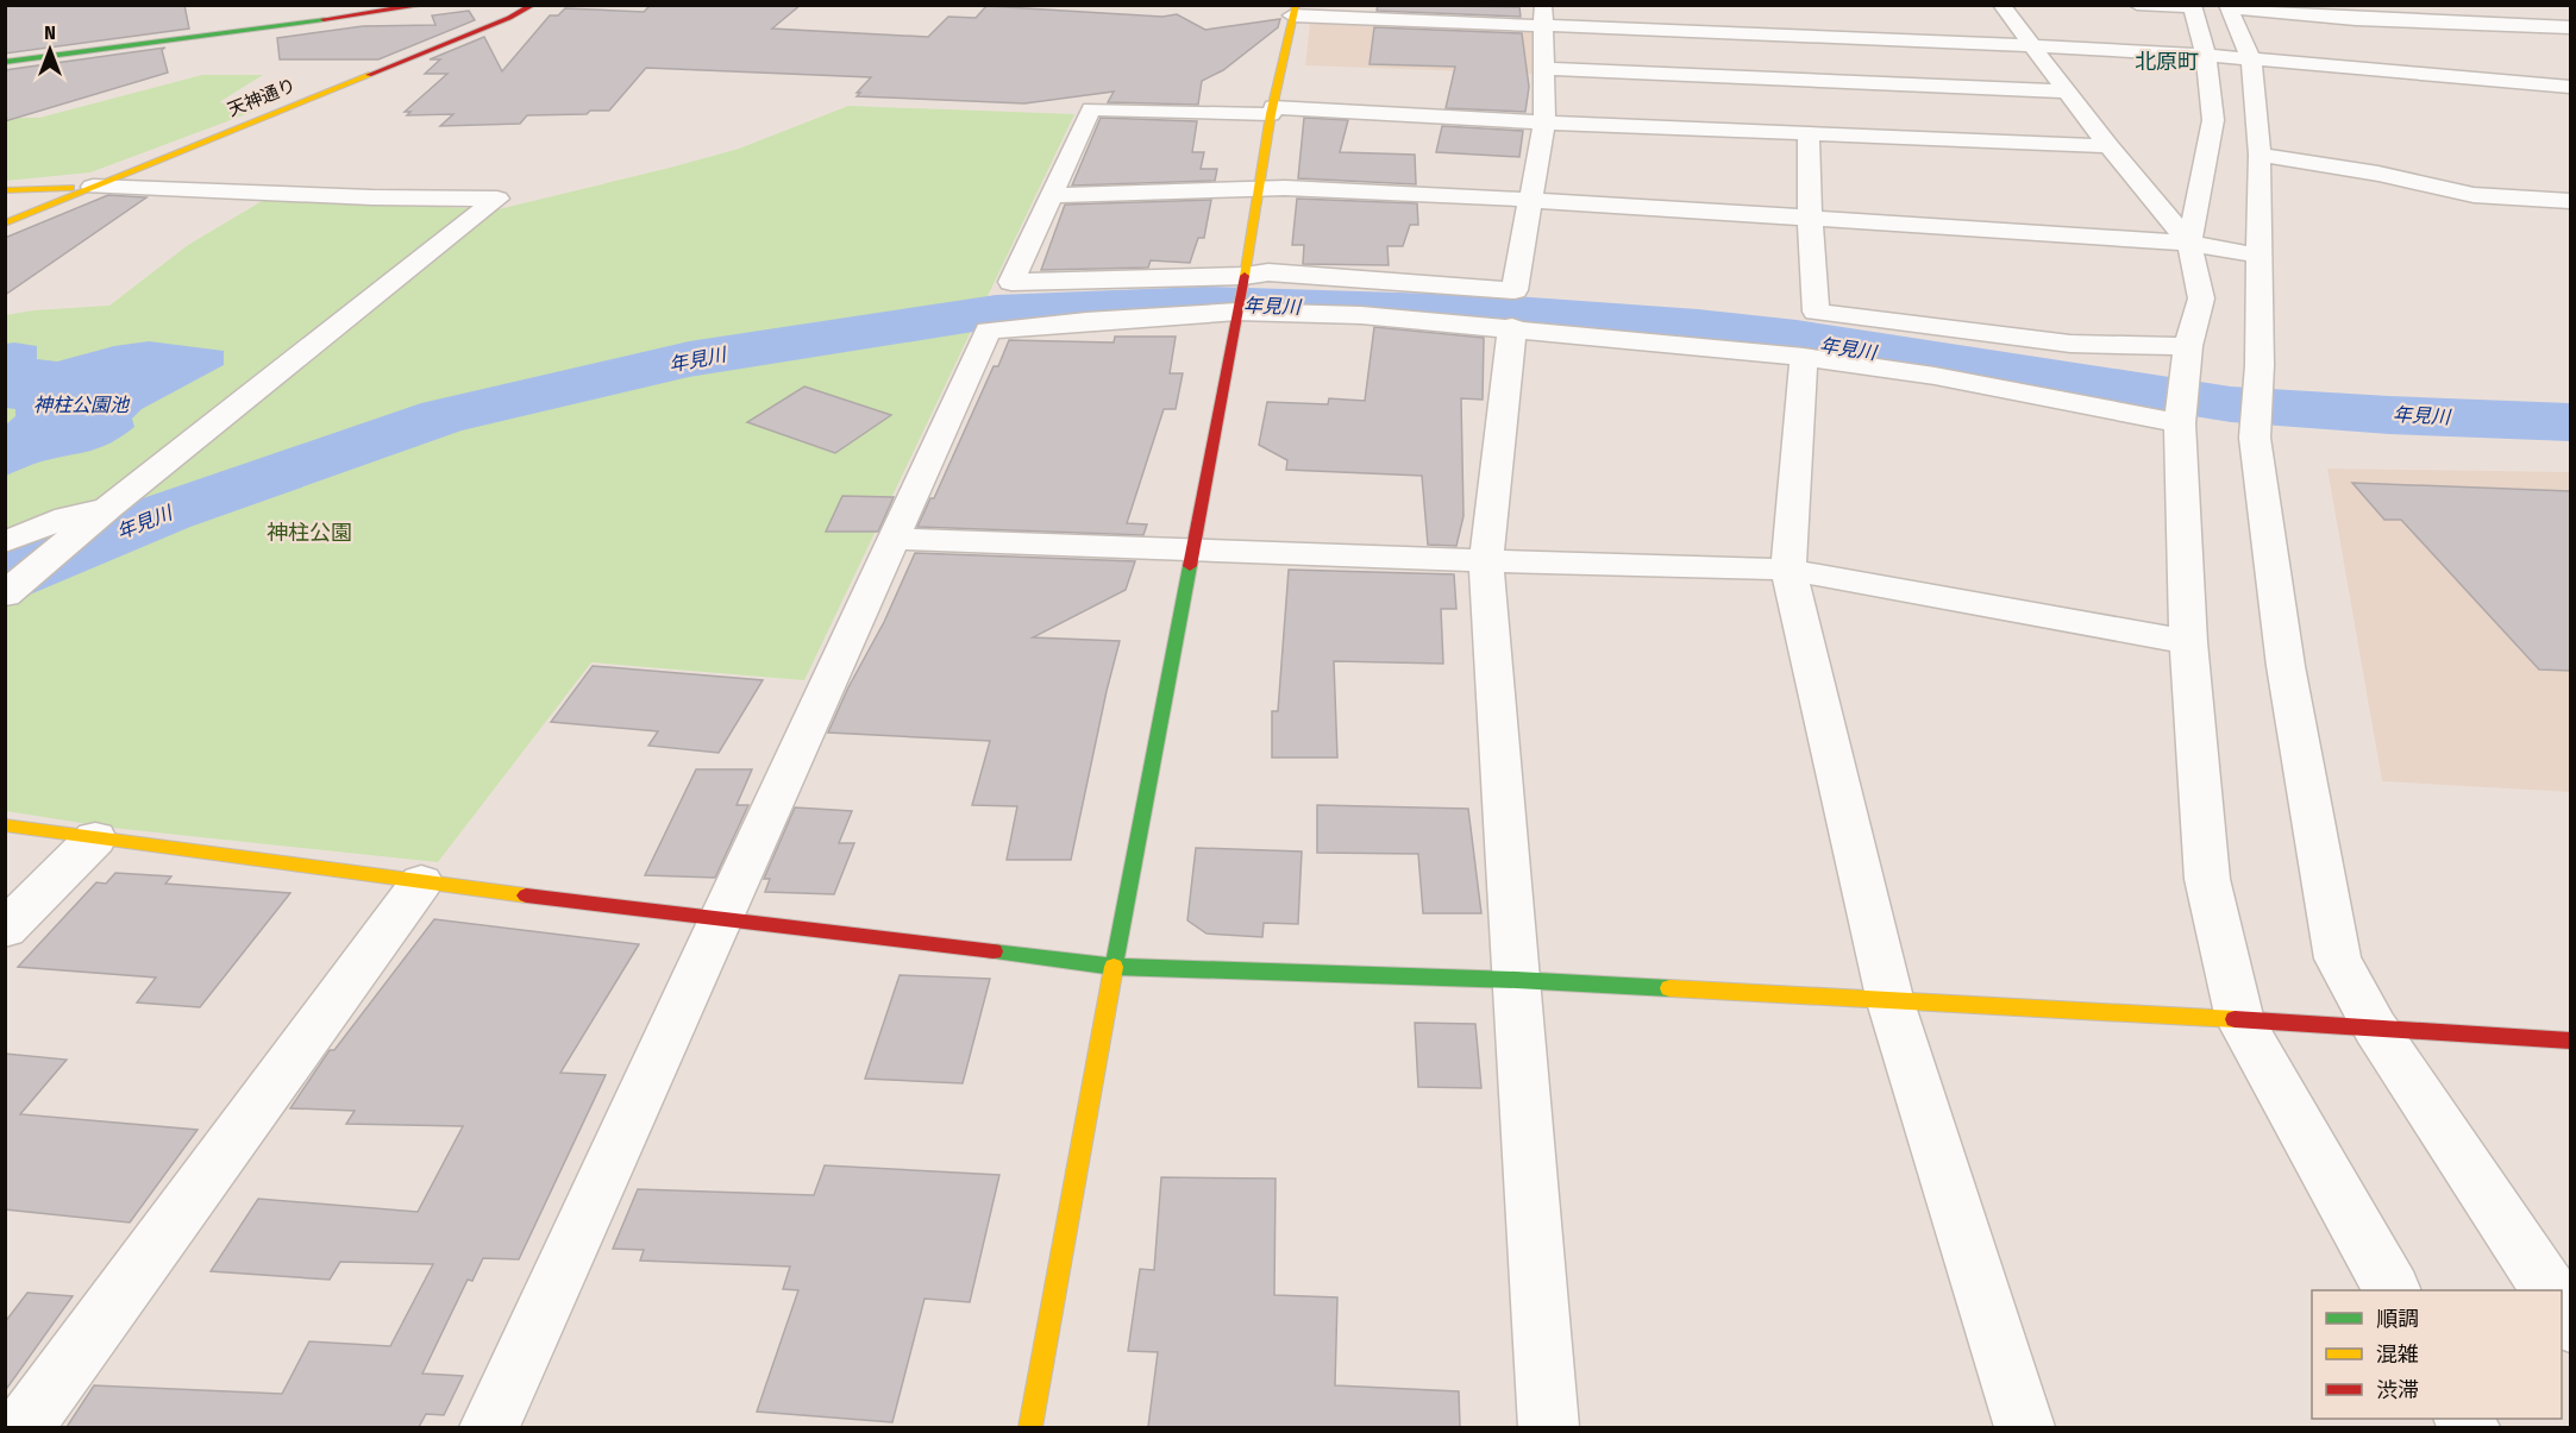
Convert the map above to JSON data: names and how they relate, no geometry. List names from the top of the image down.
{
  "streets": {
    "street": ["天神通り"]
  },
  "districts": ["北原町"],
  "water": ["年見川", "神柱公園池"],
  "parks": ["神柱公園"],
  "legend": ["順調", "混雑", "渋滞"],
  "north": "top"
}
